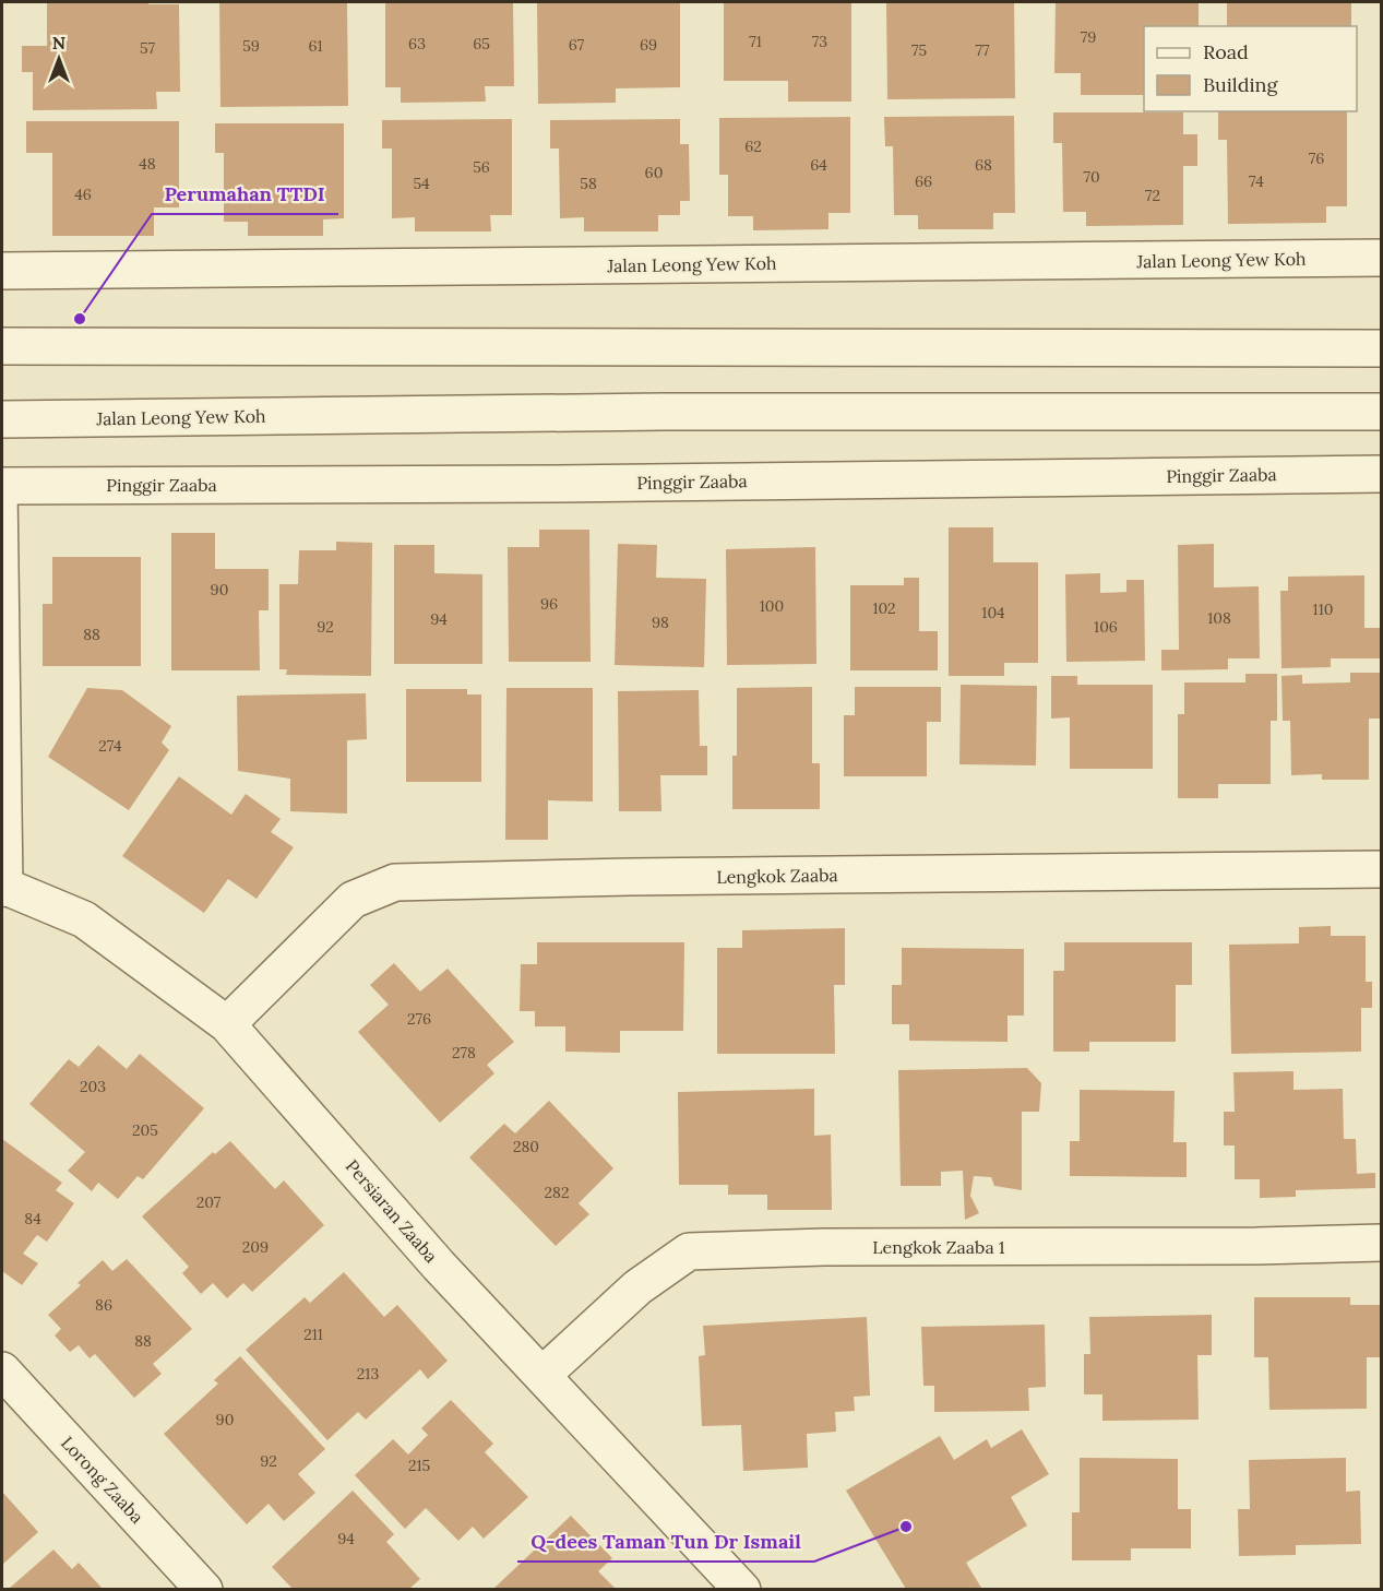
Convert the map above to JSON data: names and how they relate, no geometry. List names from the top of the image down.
{
  "streets": {
    "street": [
      "Jalan Leong Yew Koh",
      "Pinggir Zaaba",
      "Lengkok Zaaba",
      "Persiaran Zaaba",
      "Lengkok Zaaba 1",
      "Lorong Zaaba"
    ]
  },
  "crossings": [
    ["Lengkok Zaaba", "Persiaran Zaaba"],
    ["Persiaran Zaaba", "Lengkok Zaaba 1"]
  ],
  "places": ["Perumahan TTDI", "Q-dees Taman Tun Dr Ismail"],
  "house_numbers": [
    "79",
    "71",
    "73",
    "63",
    "65",
    "67",
    "69",
    "59",
    "61",
    "57",
    "75",
    "77",
    "62",
    "76",
    "48",
    "64",
    "68",
    "56",
    "60",
    "70",
    "66",
    "74",
    "54",
    "58",
    "46",
    "72",
    "90",
    "96",
    "100",
    "102",
    "110",
    "104",
    "108",
    "94",
    "98",
    "92",
    "106",
    "88",
    "274",
    "276",
    "278",
    "203",
    "205",
    "280",
    "282",
    "207",
    "84",
    "209",
    "86",
    "211",
    "88",
    "213",
    "90",
    "92",
    "215",
    "94"
  ],
  "legend": ["Road", "Building"],
  "north": "top"
}
